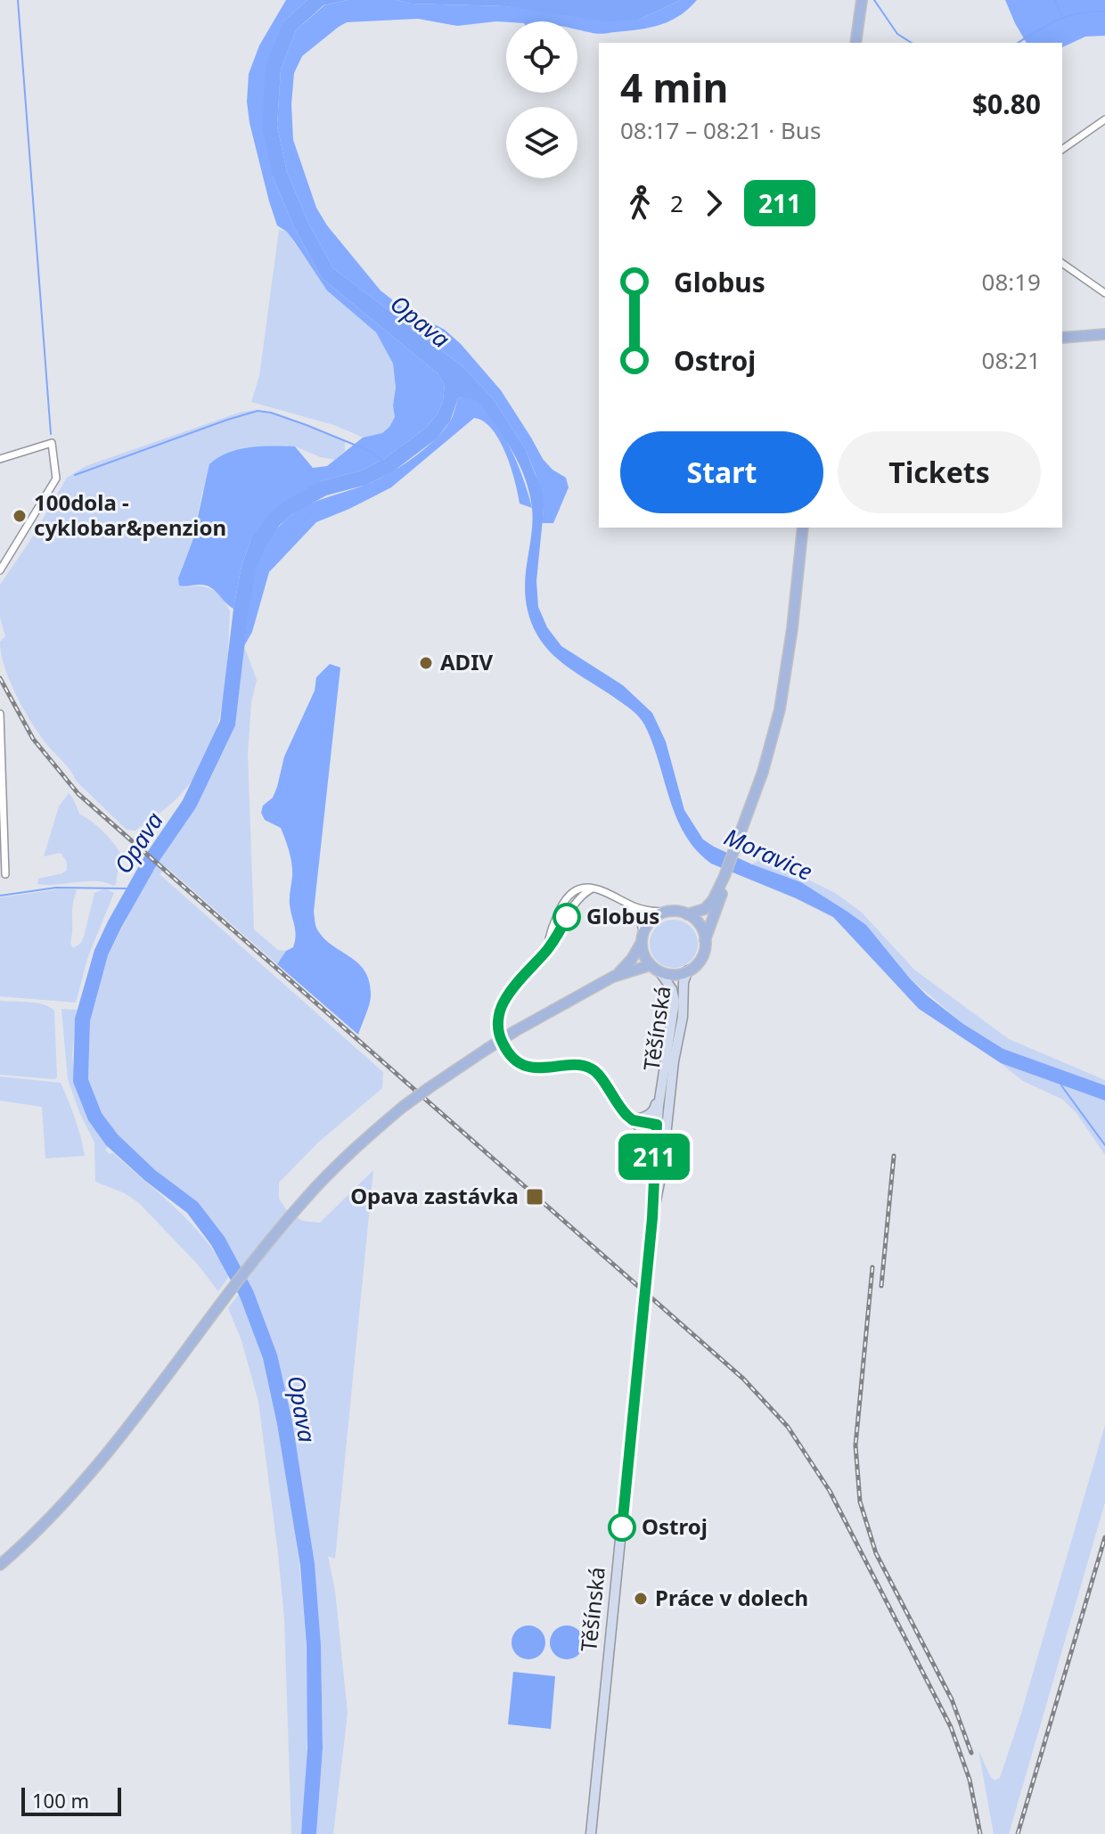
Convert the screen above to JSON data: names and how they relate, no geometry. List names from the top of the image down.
{
  "streets": {
    "main road": ["Těšínská"]
  },
  "water": ["Opava", "Moravice"],
  "places": {
    "other": [
      "100dola - cyklobar&penzion",
      "ADIV",
      "Globus",
      "Ostroj",
      "Práce v dolech"
    ],
    "transit": ["Opava zastávka"]
  },
  "lines": ["bus line 211"],
  "scale_bar": "100 m",
  "page": {
    "on_map": "211",
    "heading": ["4 min", "08:17 – 08:21 · Bus", "$0.80"],
    "legs": ["2", "211"],
    "list": [
      {
        "name": "Globus",
        "value": "08:19"
      },
      {
        "name": "Ostroj",
        "value": "08:21"
      }
    ],
    "buttons": ["Start", "Tickets"],
    "scale": "100 m"
  }
}
